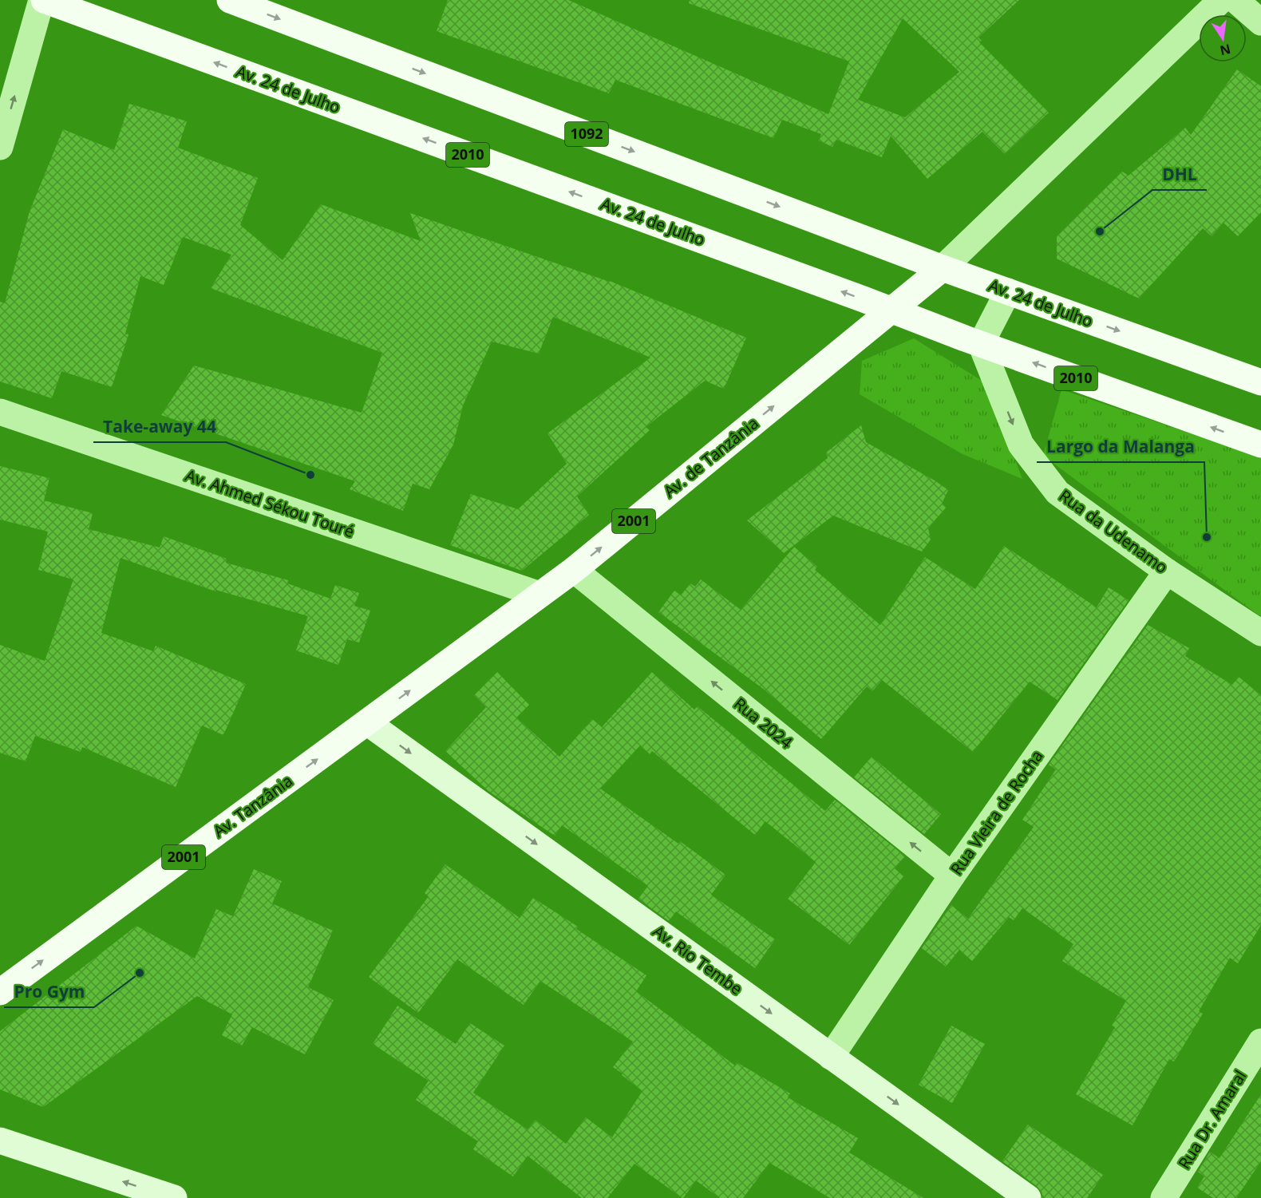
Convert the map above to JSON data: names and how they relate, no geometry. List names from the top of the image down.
{
  "streets": {
    "main road": [
      "Av. 24 de Julho",
      "1092",
      "2010",
      "Av. de Tanzânia",
      "2001",
      "Av. Tanzânia",
      "Av. Rio Tembe"
    ],
    "street": [
      "Av. Ahmed Sékou Touré",
      "Rua da Udenamo",
      "Rua 2024",
      "Rua Vieira de Rocha",
      "Rua Dr. Amaral"
    ]
  },
  "crossings": [
    ["Av. 24 de Julho", "Av. de Tanzânia"],
    ["Av. 24 de Julho", "Rua da Udenamo"],
    ["Av. de Tanzânia", "Av. Ahmed Sékou Touré"],
    ["Av. de Tanzânia", "Rua 2024"],
    ["Av. de Tanzânia", "Av. Tanzânia"],
    ["Av. de Tanzânia", "Av. Rio Tembe"],
    ["Rua da Udenamo", "Rua Vieira de Rocha"],
    ["Rua 2024", "Rua Vieira de Rocha"],
    ["Av. Tanzânia", "Av. Rio Tembe"],
    ["Rua Vieira de Rocha", "Av. Rio Tembe"]
  ],
  "one_way": [
    "Av. de Tanzânia",
    "Rua da Udenamo",
    "Rua 2024",
    "Av. Tanzânia",
    "Av. Rio Tembe"
  ],
  "places": [
    "DHL",
    "Take-away 44",
    "Largo da Malanga",
    "Pro Gym"
  ],
  "north": "bottom"
}
